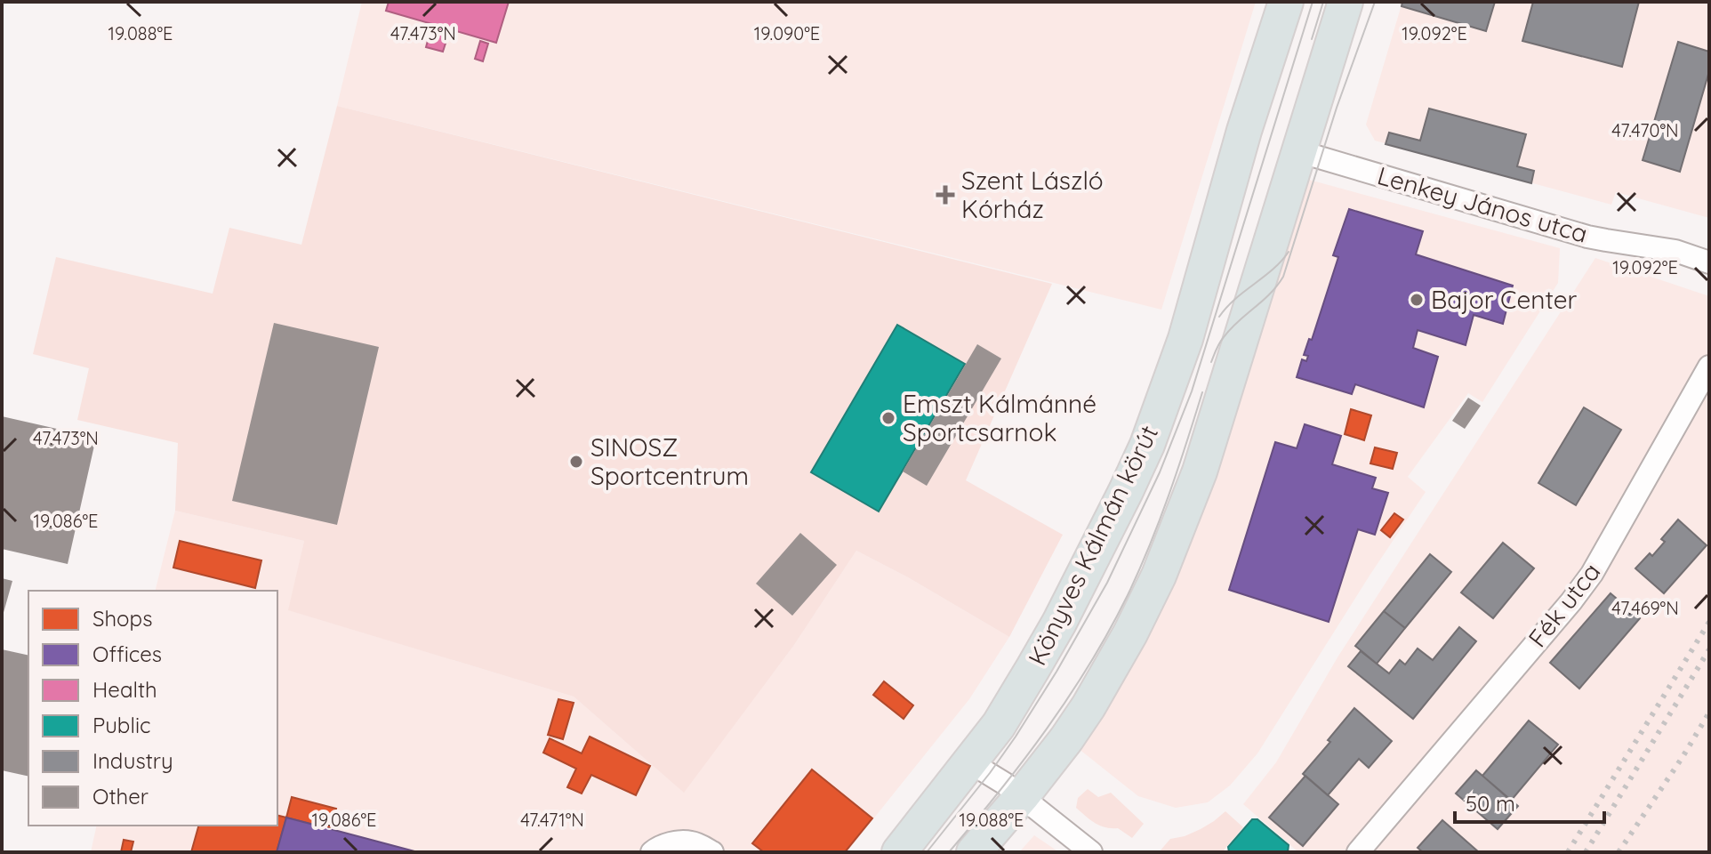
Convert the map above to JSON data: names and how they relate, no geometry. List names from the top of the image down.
{
  "streets": {
    "main road": ["Könyves Kálmán körút"],
    "street": ["Lenkey János utca", "Fék utca"]
  },
  "places": {
    "health": ["Szent László Kórház"],
    "other": ["Bajor Center", "Emszt Kálmánné Sportcsarnok", "SINOSZ Sportcentrum"]
  },
  "legend": [
    "Shops",
    "Offices",
    "Health",
    "Public",
    "Industry",
    "Other"
  ],
  "scale_bar": "50 m",
  "coordinates": [
    "19.088°E",
    "19.090°E",
    "19.092°E",
    "47.473°N",
    "47.470°N",
    "19.086°E",
    "47.469°N",
    "47.471°N"
  ]
}
